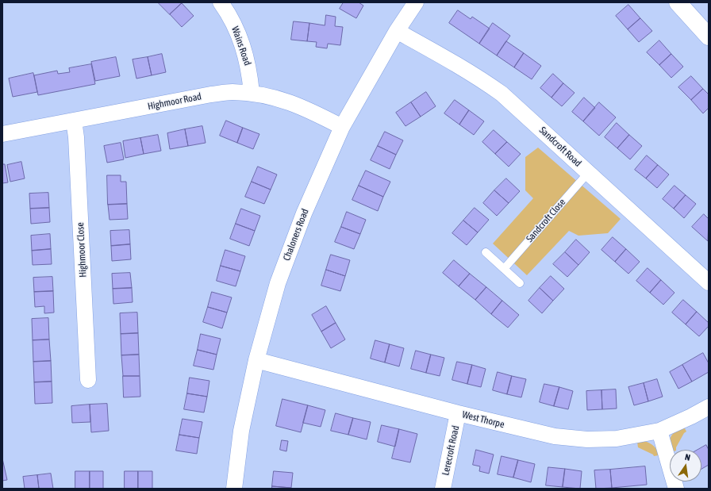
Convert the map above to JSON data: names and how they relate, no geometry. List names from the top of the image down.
{
  "streets": {
    "street": [
      "Wains Road",
      "Highmoor Road",
      "Sandcroft Road",
      "Chaloners Road",
      "Highmoor Close",
      "West Thorpe",
      "Lerecroft Road"
    ],
    "lane": ["Sandcroft Close"]
  },
  "crossings": [
    ["Wains Road", "Highmoor Road"],
    ["Highmoor Road", "Chaloners Road"],
    ["Highmoor Road", "Highmoor Close"],
    ["Sandcroft Road", "Sandcroft Close"],
    ["Sandcroft Road", "Chaloners Road"],
    ["Chaloners Road", "West Thorpe"],
    ["West Thorpe", "Lerecroft Road"]
  ],
  "north": "top"
}
